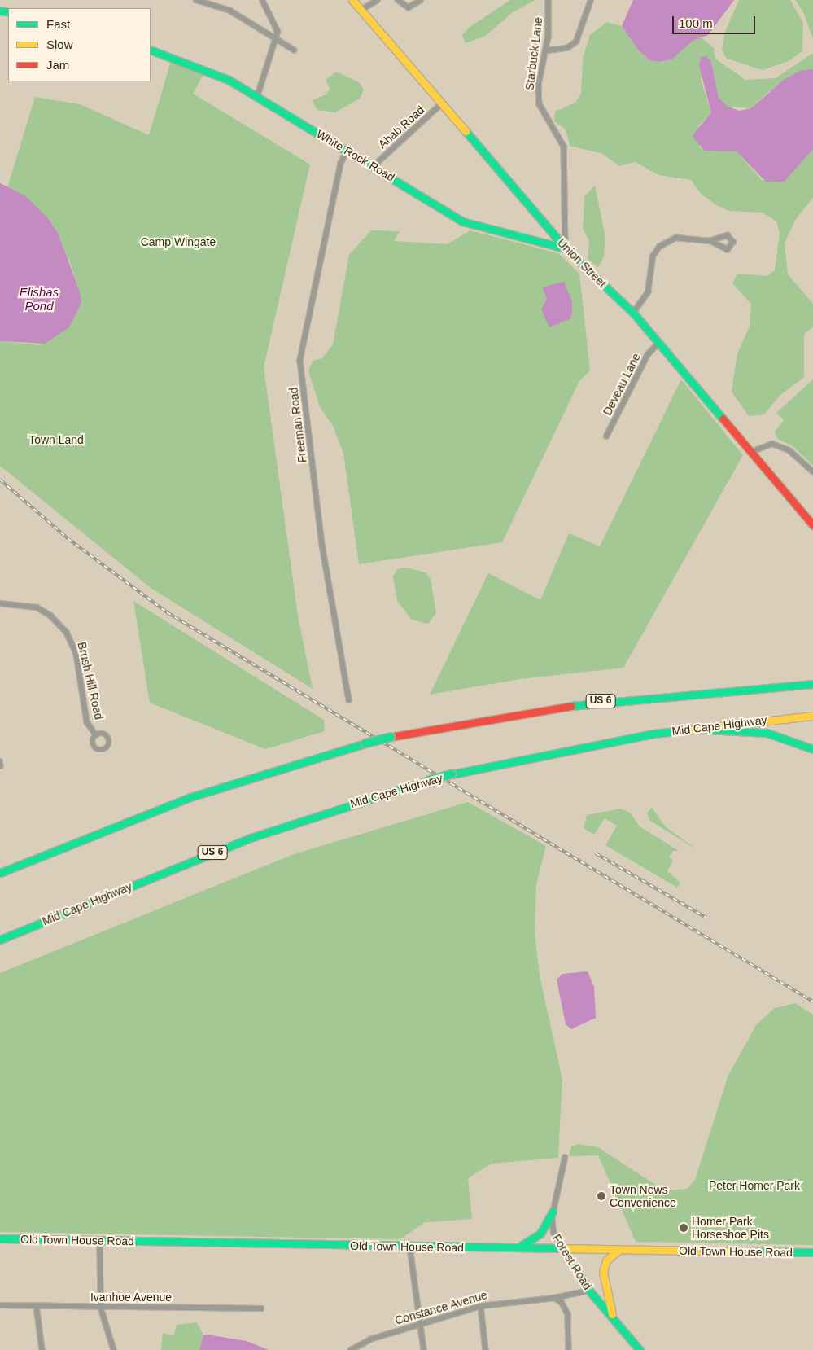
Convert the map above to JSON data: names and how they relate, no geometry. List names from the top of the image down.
{
  "streets": {
    "main road": [
      "White Rock Road",
      "Union Street",
      "US 6",
      "Mid Cape Highway",
      "Old Town House Road",
      "Forest Road"
    ],
    "street": [
      "Starbuck Lane",
      "Ahab Road",
      "Deveau Lane",
      "Freeman Road",
      "Brush Hill Road",
      "Ivanhoe Avenue",
      "Constance Avenue"
    ]
  },
  "crossings": [
    ["Starbuck Lane", "White Rock Road"],
    ["Starbuck Lane", "Union Street"],
    ["Ahab Road", "White Rock Road"],
    ["Ahab Road", "Union Street"],
    ["White Rock Road", "Union Street"],
    ["White Rock Road", "Freeman Road"],
    ["Union Street", "Deveau Lane"],
    ["Old Town House Road", "Forest Road"],
    ["Forest Road", "Constance Avenue"]
  ],
  "water": ["Elishas Pond"],
  "parks": ["Camp Wingate", "Town Land", "Peter Homer Park"],
  "places": ["Town News Convenience", "Homer Park Horseshoe Pits"],
  "legend": ["Fast", "Slow", "Jam"],
  "scale_bar": "100 m"
}
